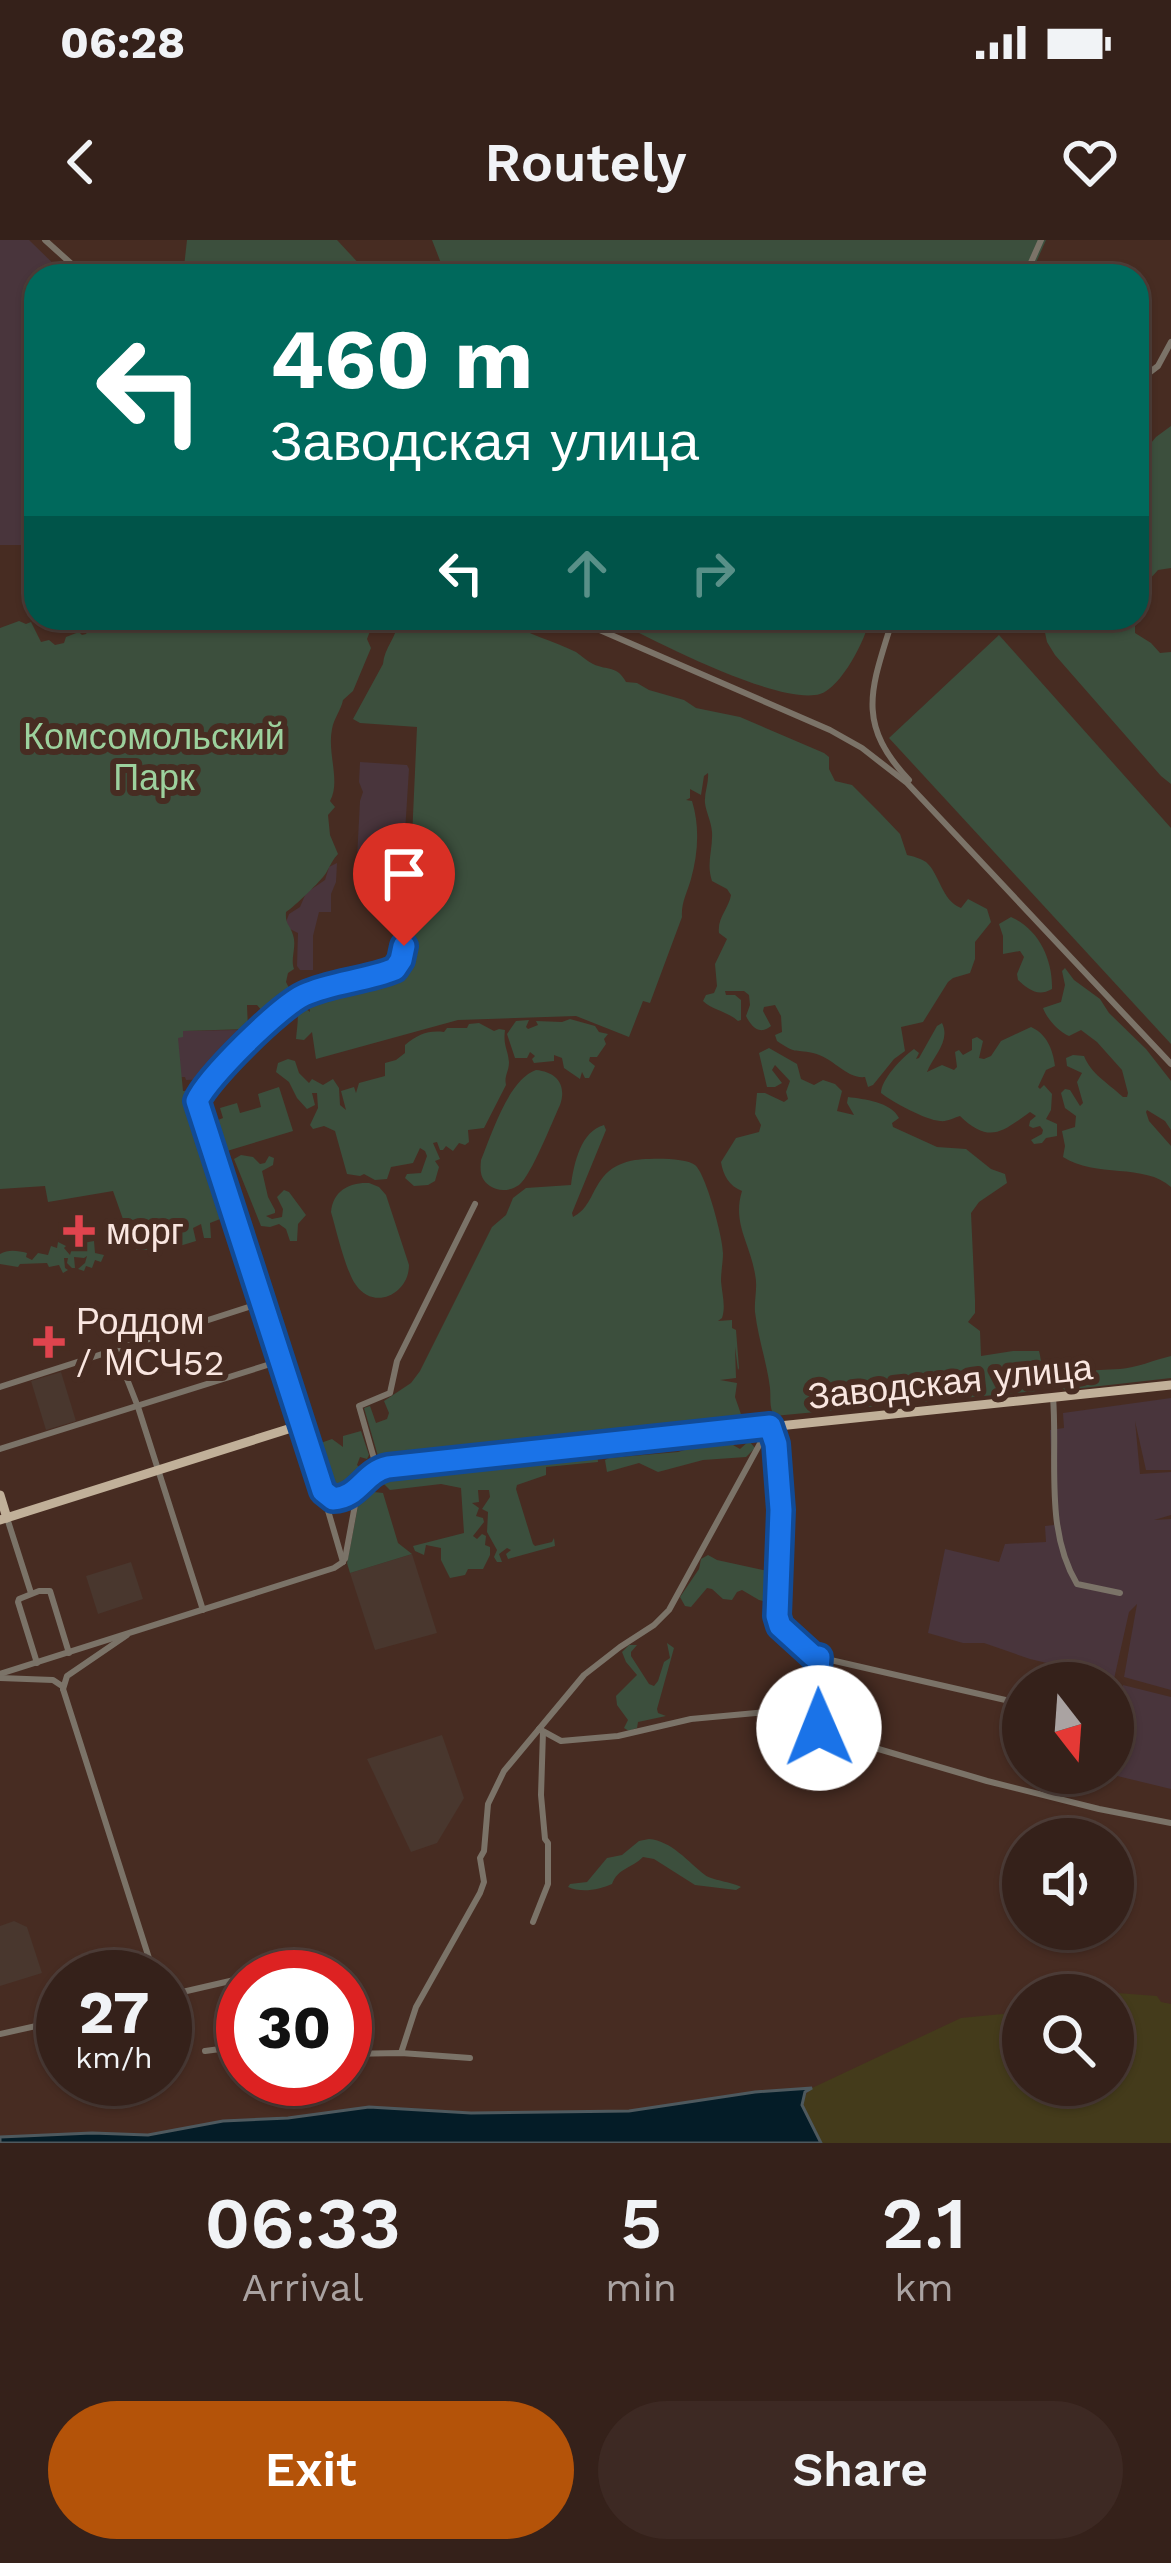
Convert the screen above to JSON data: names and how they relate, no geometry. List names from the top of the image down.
{
  "streets": {
    "main road": ["Заводская улица"]
  },
  "parks": ["Комсомольский Парк"],
  "places": {
    "health": ["морг", "Роддом / МСЧ52"]
  },
  "north": "bottom",
  "page": {
    "status": "06:28",
    "header": "Routely",
    "turn": ["460 m", "Заводская улица"],
    "speed": "27 km/h",
    "limit": "30",
    "eta": [
      "06:33",
      "Arrival",
      "5",
      "min",
      "2.1",
      "km"
    ],
    "buttons": ["Exit", "Share"]
  }
}
